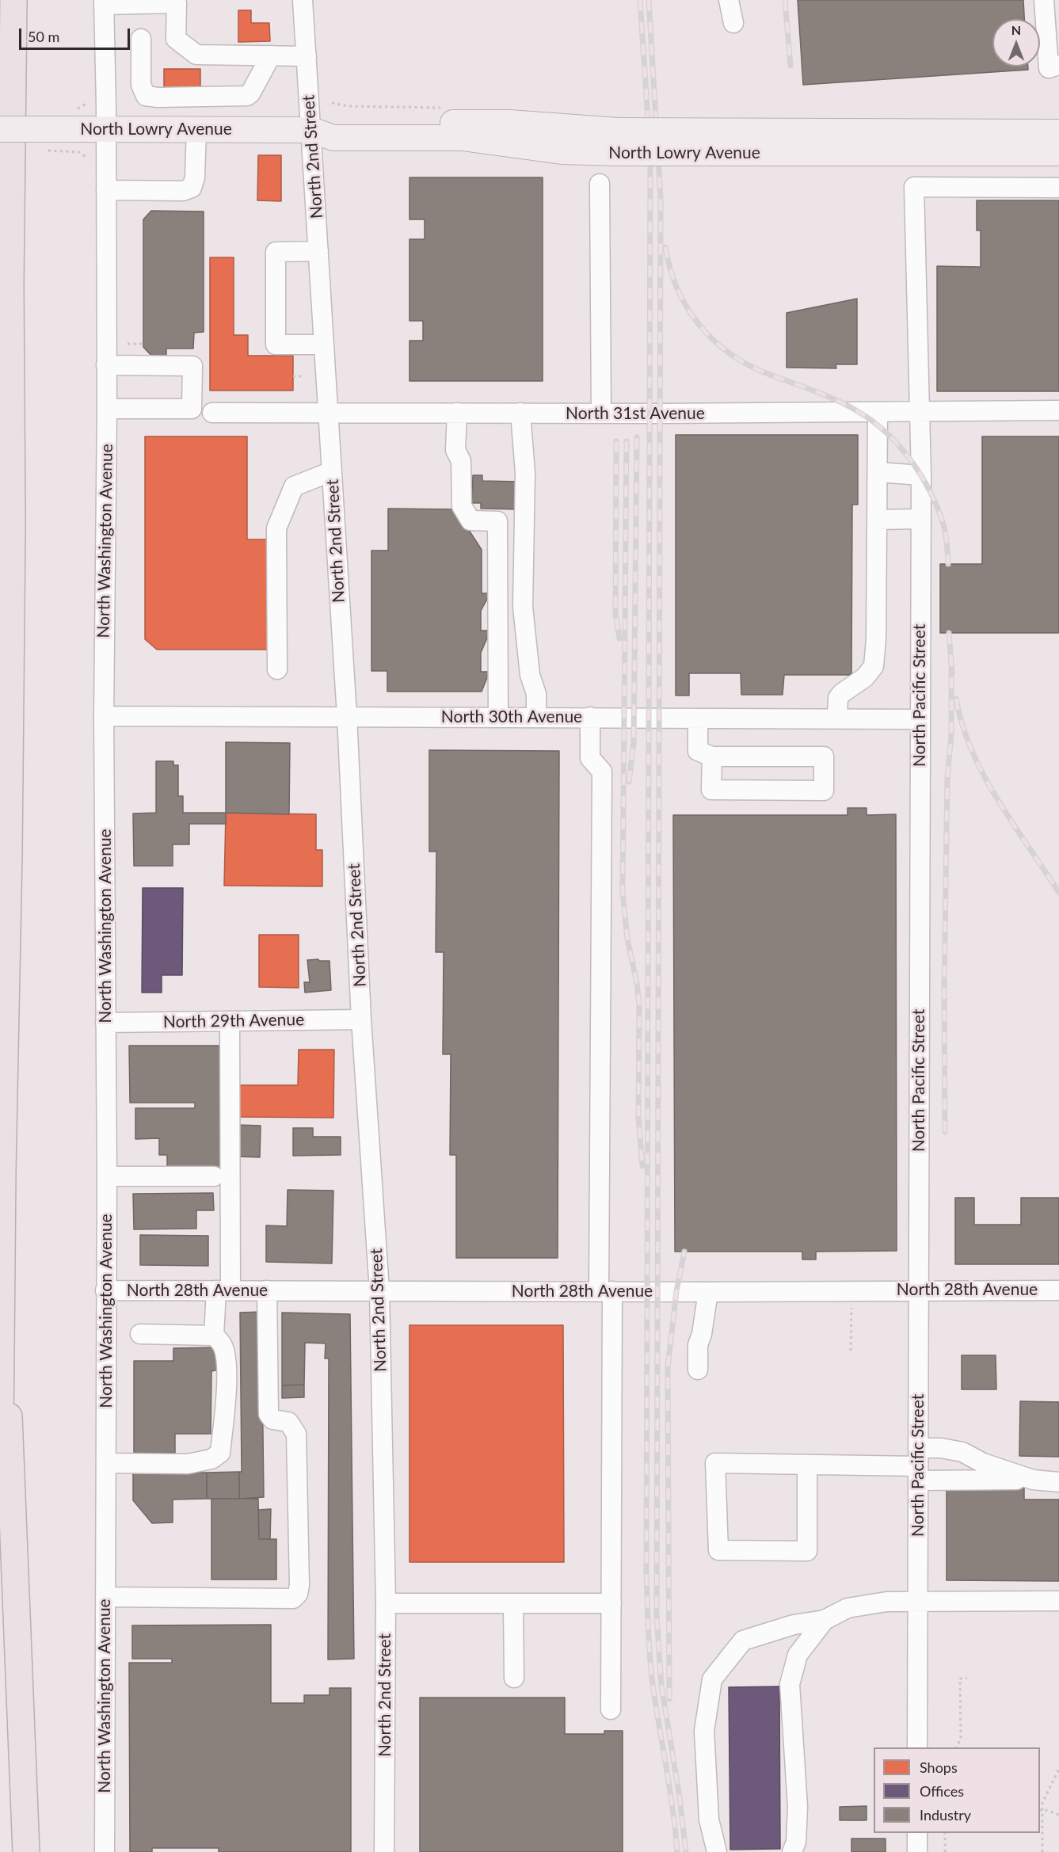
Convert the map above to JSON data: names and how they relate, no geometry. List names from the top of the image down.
{
  "streets": {
    "main road": ["North Lowry Avenue"],
    "street": [
      "North 2nd Street",
      "North 31st Avenue",
      "North Washington Avenue",
      "North Pacific Street",
      "North 30th Avenue",
      "North 29th Avenue",
      "North 28th Avenue"
    ]
  },
  "crossings": [
    ["North Lowry Avenue", "North 2nd Street"],
    ["North Lowry Avenue", "North Washington Avenue"],
    ["North 2nd Street", "North 31st Avenue"],
    ["North 2nd Street", "North 30th Avenue"],
    ["North 2nd Street", "North 29th Avenue"],
    ["North 2nd Street", "North 28th Avenue"],
    ["North 31st Avenue", "North Pacific Street"],
    ["North Washington Avenue", "North 30th Avenue"],
    ["North Washington Avenue", "North 29th Avenue"],
    ["North Washington Avenue", "North 28th Avenue"],
    ["North Pacific Street", "North 30th Avenue"],
    ["North Pacific Street", "North 28th Avenue"]
  ],
  "legend": ["Shops", "Offices", "Industry"],
  "scale_bar": "50 m",
  "north": "top"
}
